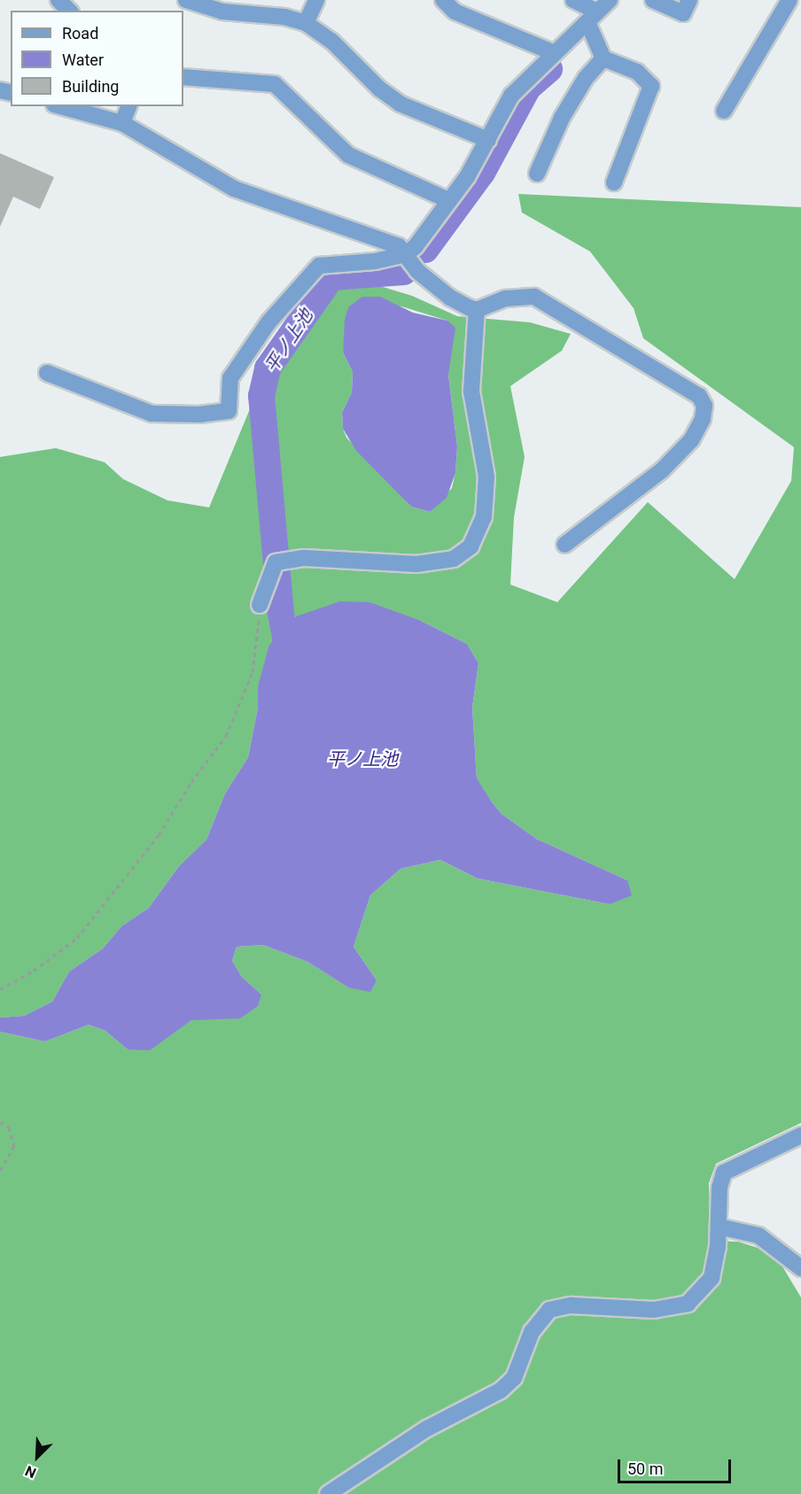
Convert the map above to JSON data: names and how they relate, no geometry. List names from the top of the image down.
{
  "water": ["平ノ上池"],
  "legend": ["Road", "Water", "Building"],
  "scale_bar": "50 m",
  "north": "bottom left"
}
